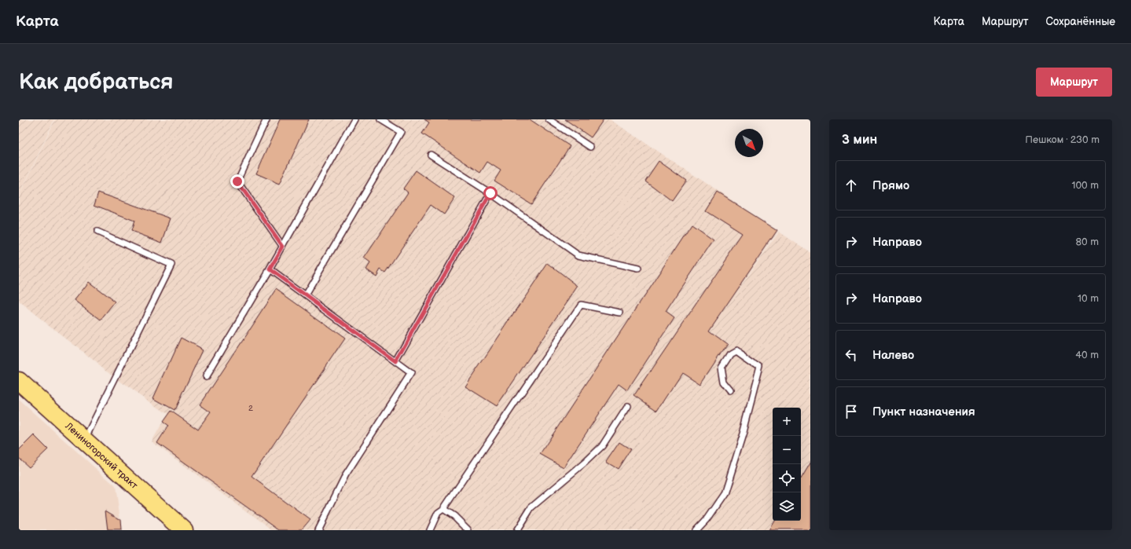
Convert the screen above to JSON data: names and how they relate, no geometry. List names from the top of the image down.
{
  "streets": {
    "main road": ["Лениногорский тракт"]
  },
  "house_numbers": ["2"],
  "north": "bottom right",
  "page": {
    "header": "Карта",
    "nav": ["Карта", "Маршрут", "Сохранённые"],
    "buttons": "Маршрут",
    "title": "Как добраться",
    "heading": ["3 мин", "Пешком · 230 m"],
    "list": [
      ["Прямо", "100 m"],
      ["Направо", "80 m"],
      ["Направо", "10 m"],
      ["Налево", "40 m"],
      "Пункт назначения"
    ],
    "map_buttons": ["+", "−"]
  }
}
